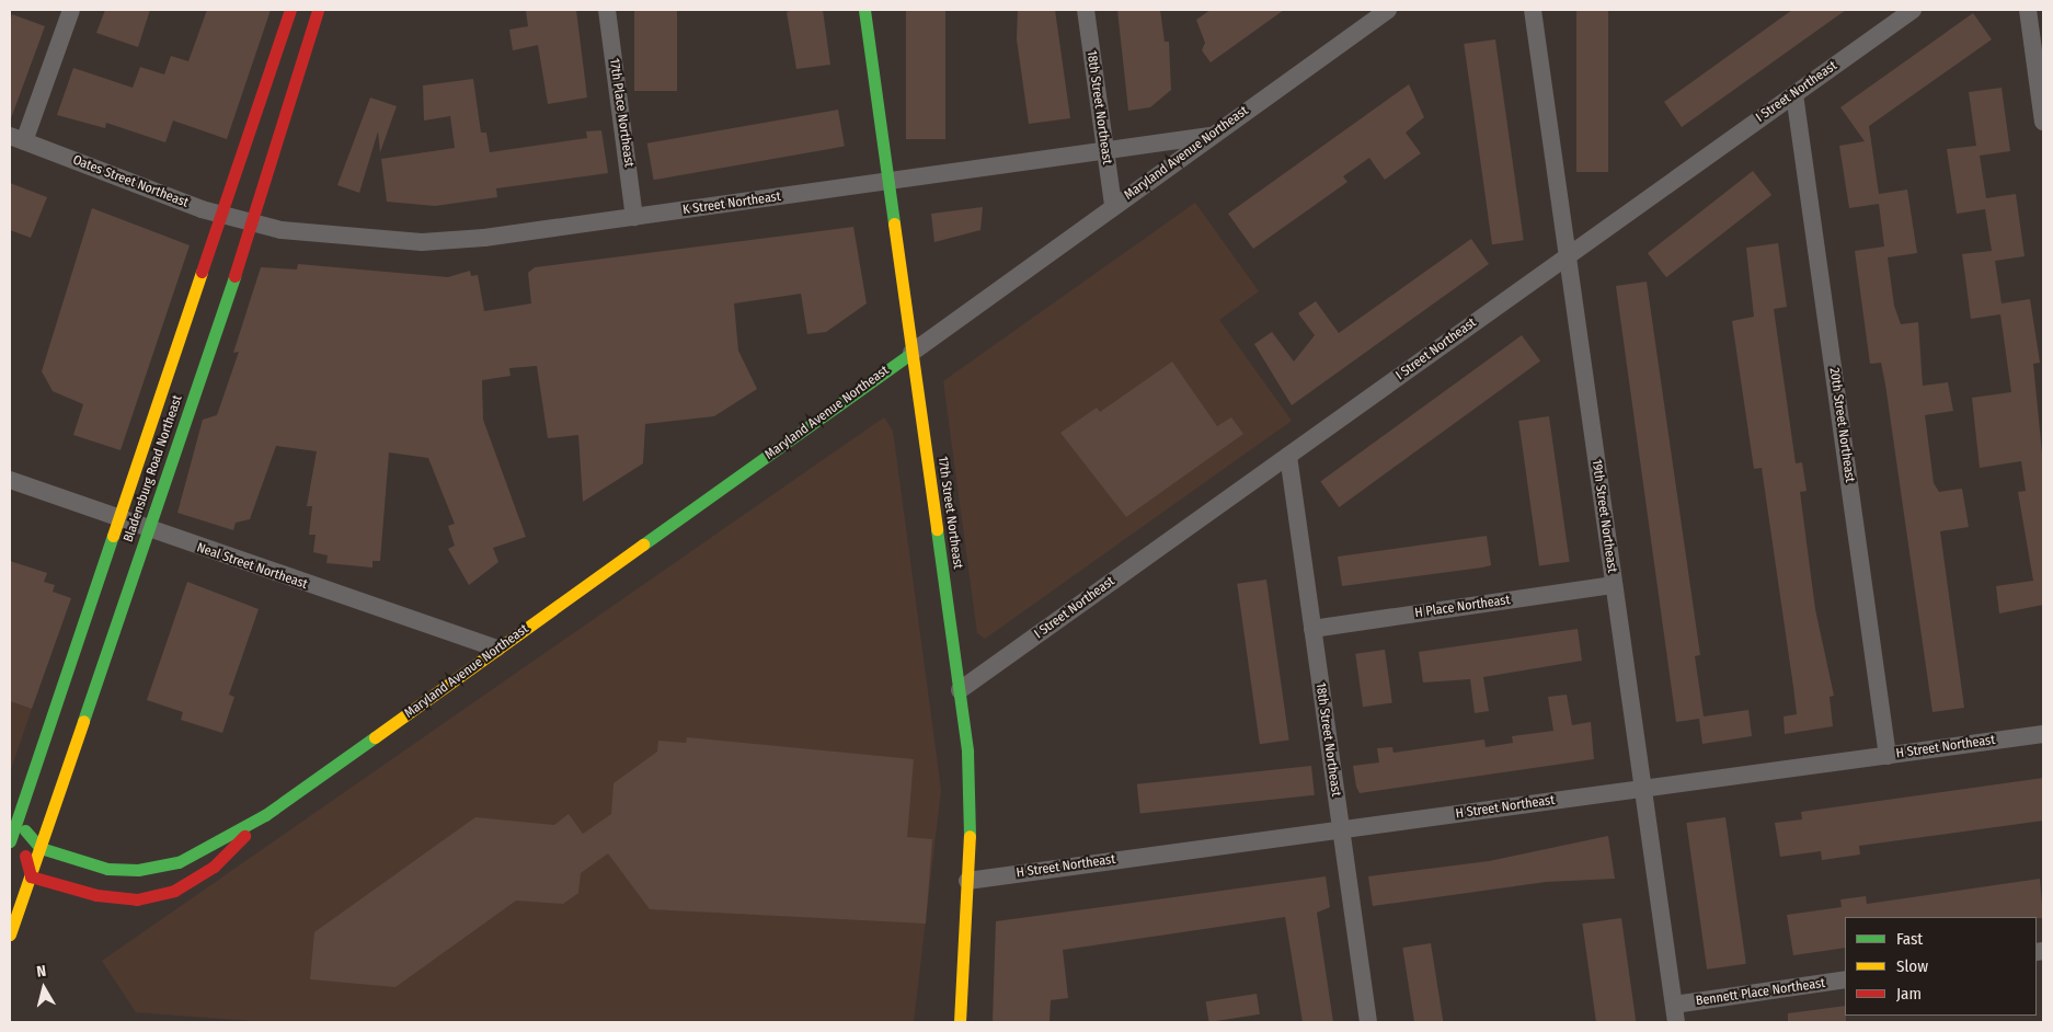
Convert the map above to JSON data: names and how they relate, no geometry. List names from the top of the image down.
{
  "streets": {
    "main road": ["Maryland Avenue Northeast", "Bladensburg Road Northeast", "17th Street Northeast"],
    "street": [
      "I Street Northeast",
      "18th Street Northeast",
      "17th Place Northeast",
      "Oates Street Northeast",
      "K Street Northeast",
      "20th Street Northeast",
      "19th Street Northeast",
      "Neal Street Northeast",
      "H Place Northeast",
      "H Street Northeast",
      "Bennett Place Northeast"
    ]
  },
  "crossings": [
    ["I Street Northeast", "18th Street Northeast"],
    ["I Street Northeast", "20th Street Northeast"],
    ["I Street Northeast", "17th Street Northeast"],
    ["I Street Northeast", "19th Street Northeast"],
    ["18th Street Northeast", "Maryland Avenue Northeast"],
    ["18th Street Northeast", "K Street Northeast"],
    ["18th Street Northeast", "H Place Northeast"],
    ["18th Street Northeast", "H Street Northeast"],
    ["17th Place Northeast", "K Street Northeast"],
    ["Maryland Avenue Northeast", "K Street Northeast"],
    ["Maryland Avenue Northeast", "Bladensburg Road Northeast"],
    ["Maryland Avenue Northeast", "17th Street Northeast"],
    ["Maryland Avenue Northeast", "Neal Street Northeast"],
    ["Oates Street Northeast", "K Street Northeast"],
    ["Oates Street Northeast", "Bladensburg Road Northeast"],
    ["K Street Northeast", "Bladensburg Road Northeast"],
    ["K Street Northeast", "17th Street Northeast"],
    ["20th Street Northeast", "H Street Northeast"],
    ["Bladensburg Road Northeast", "Neal Street Northeast"],
    ["17th Street Northeast", "H Street Northeast"],
    ["19th Street Northeast", "H Place Northeast"],
    ["19th Street Northeast", "H Street Northeast"],
    ["19th Street Northeast", "Bennett Place Northeast"]
  ],
  "legend": ["Fast", "Slow", "Jam"],
  "north": "top"
}
